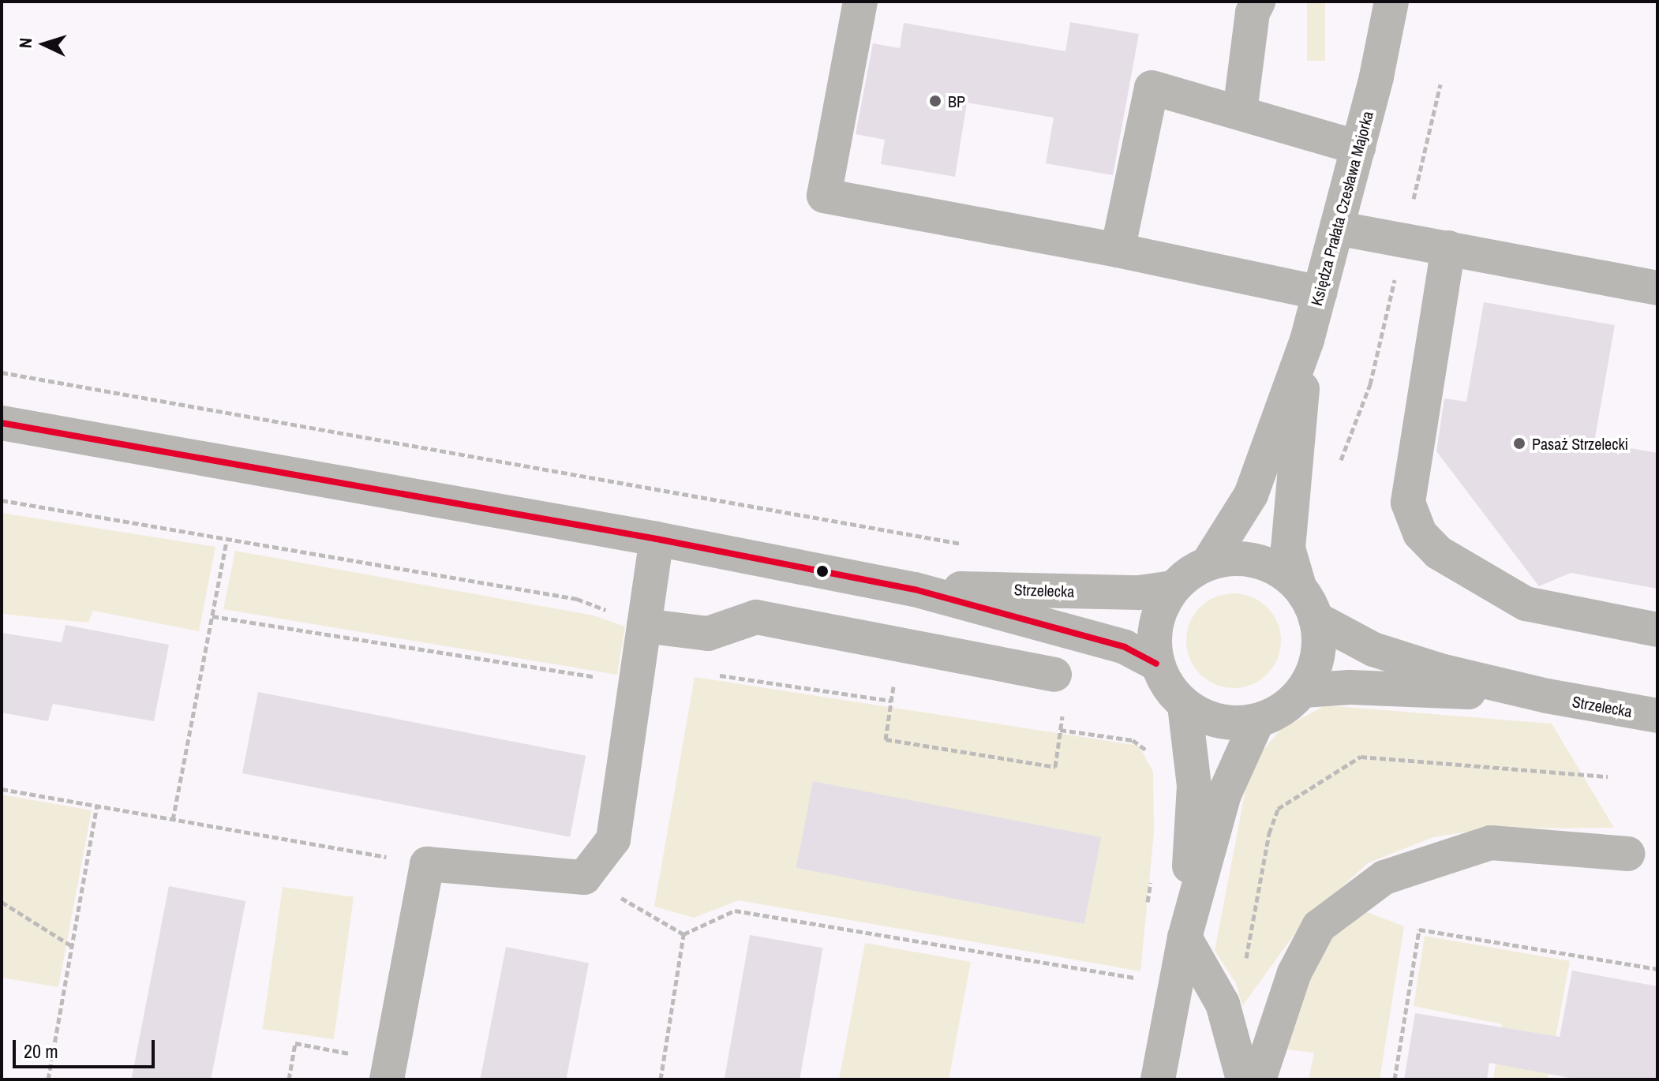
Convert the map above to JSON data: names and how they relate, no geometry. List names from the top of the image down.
{
  "streets": {
    "street": ["Księdza Prałata Czesława Majorka", "Strzelecka"]
  },
  "crossings": [
    ["Księdza Prałata Czesława Majorka", "Strzelecka"]
  ],
  "places": ["BP", "Pasaż Strzelecki"],
  "scale_bar": "20 m",
  "north": "left"
}
